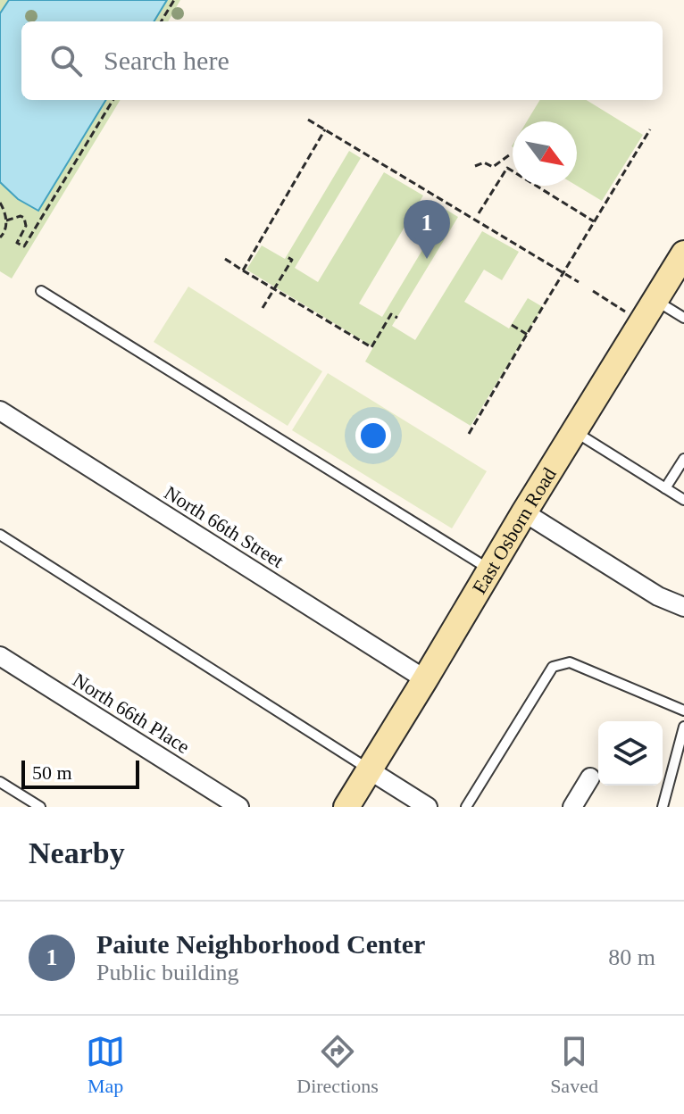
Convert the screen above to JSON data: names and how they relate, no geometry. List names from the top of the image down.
{
  "streets": {
    "main road": ["East Osborn Road"],
    "street": ["North 66th Street", "North 66th Place"]
  },
  "crossings": [
    ["North 66th Street", "East Osborn Road"]
  ],
  "scale_bar": "50 m",
  "north": "bottom right",
  "page": {
    "search": "Search here",
    "pins": "1",
    "scale": "50 m",
    "heading": "Nearby",
    "list": [
      {
        "mark": "1",
        "name": "Paiute Neighborhood Center",
        "note": "Public building",
        "value": "80 m"
      }
    ],
    "nav": ["Map", "Directions", "Saved"]
  }
}
